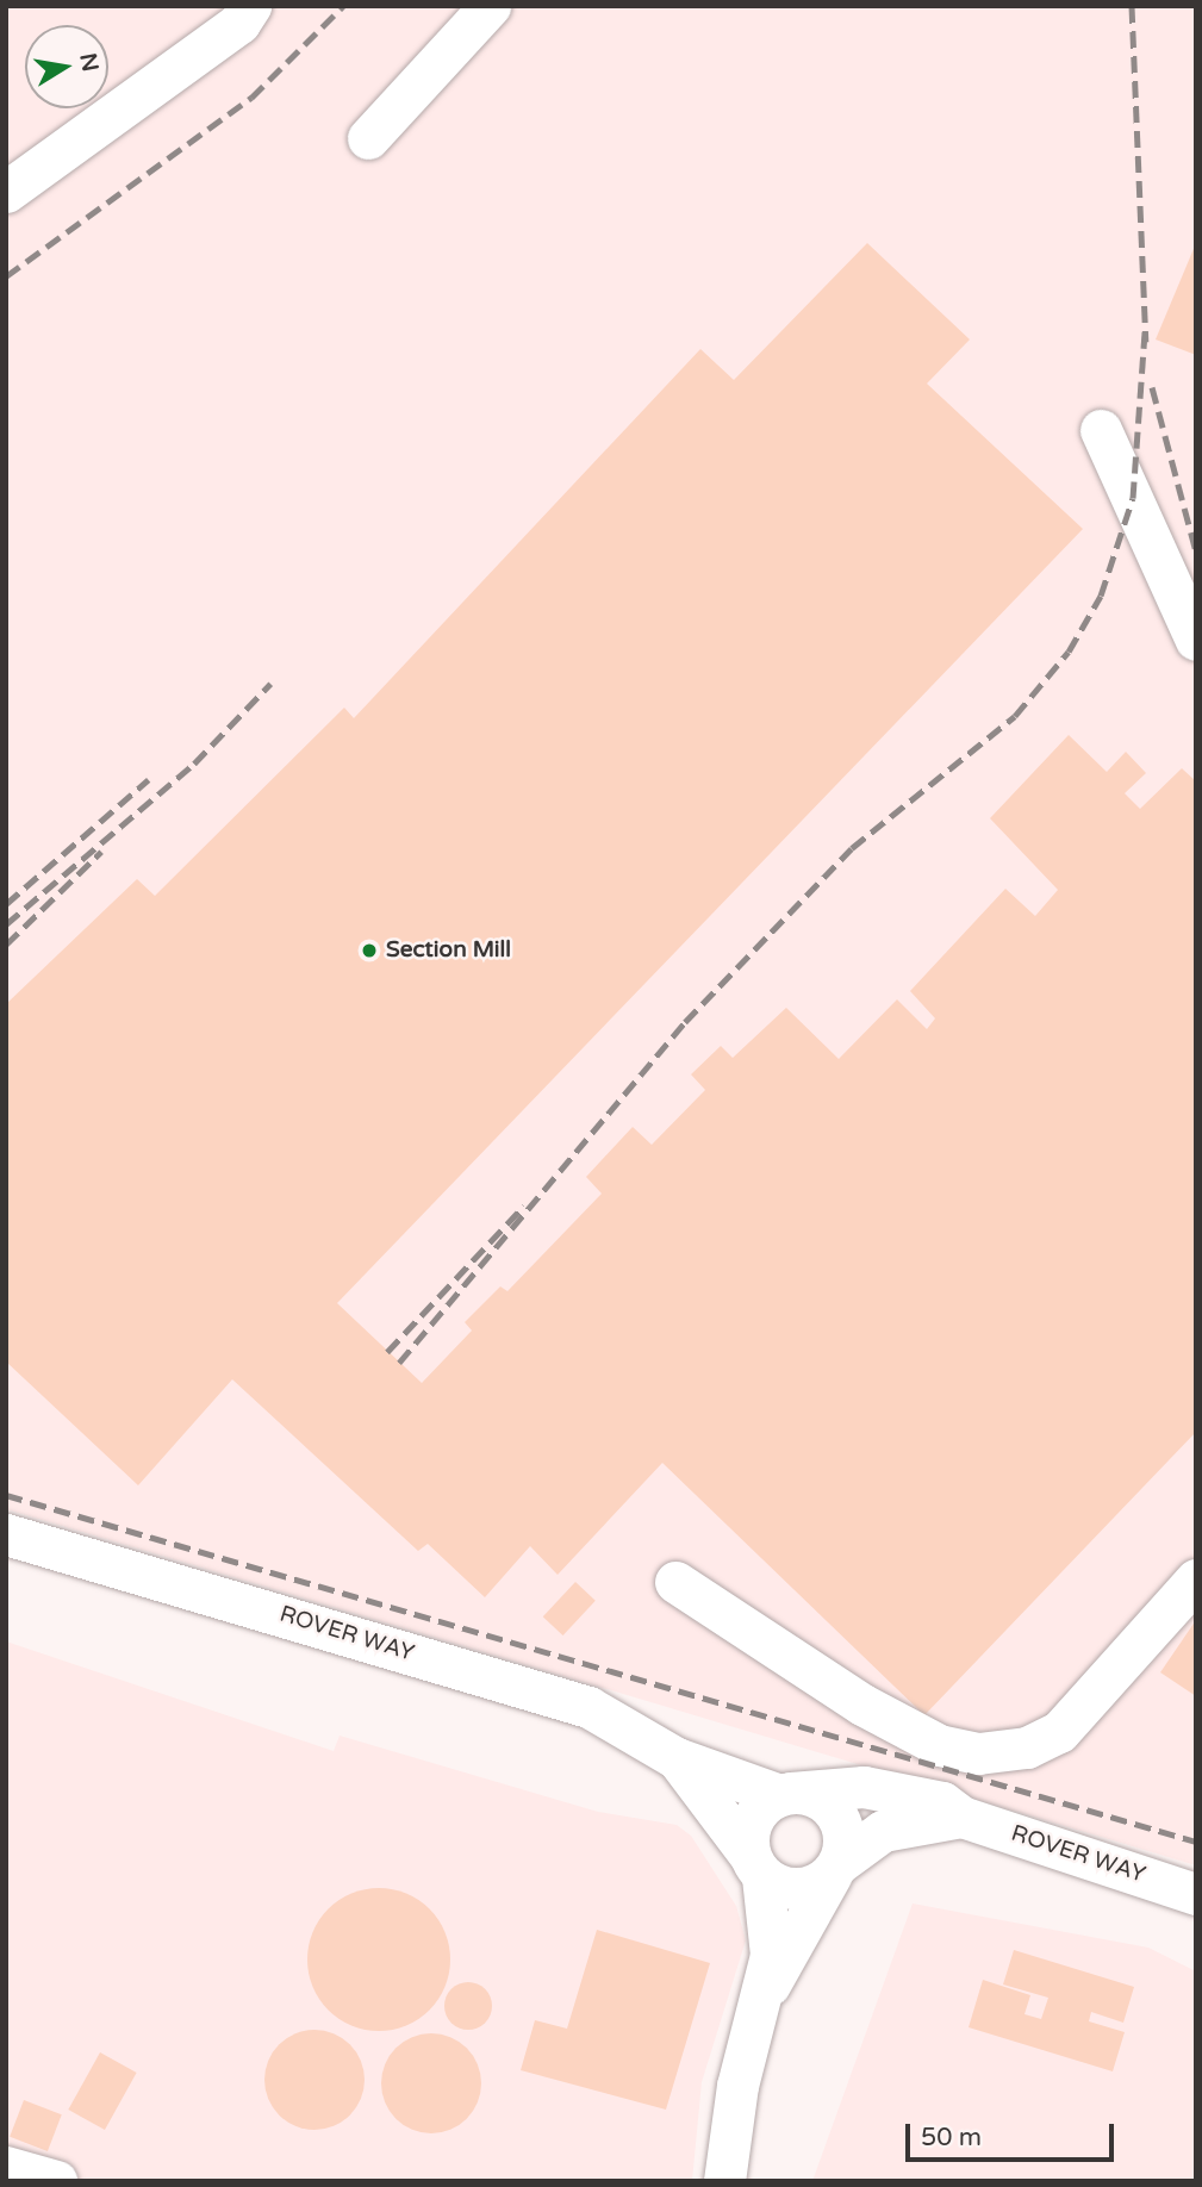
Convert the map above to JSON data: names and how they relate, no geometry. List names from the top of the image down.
{
  "streets": {
    "street": ["ROVER WAY"]
  },
  "places": ["Section Mill"],
  "scale_bar": "50 m",
  "north": "right"
}
